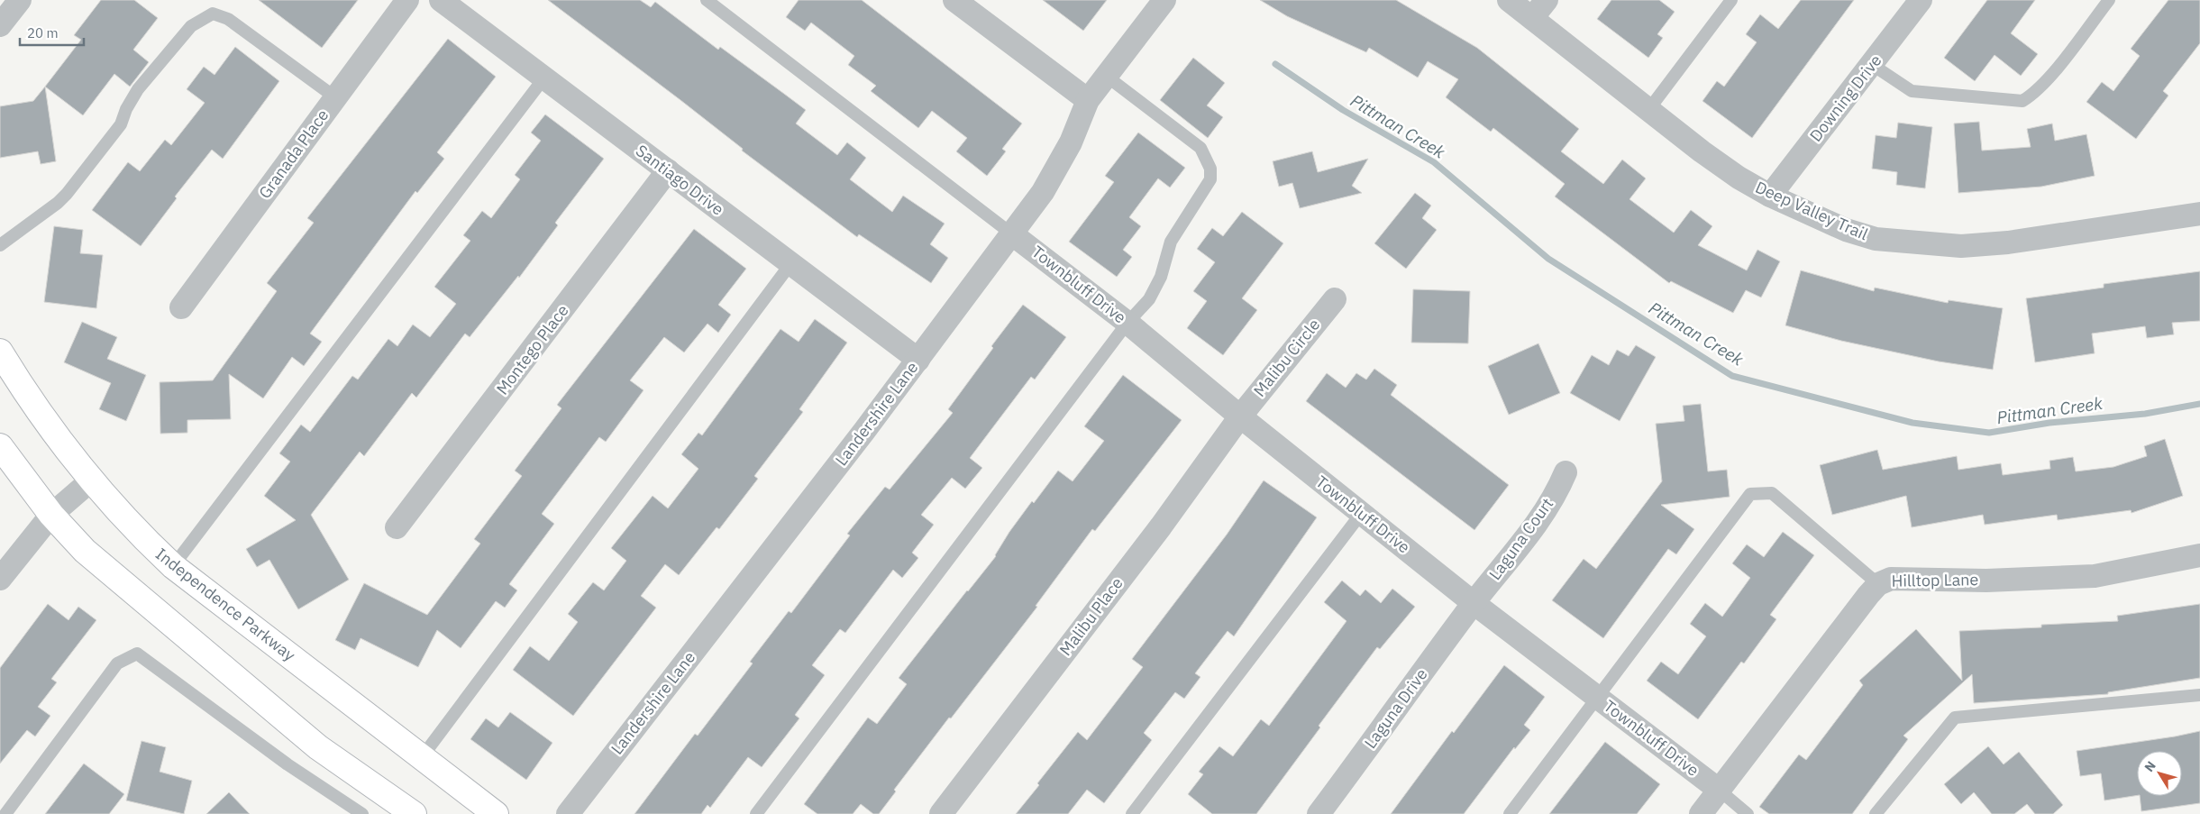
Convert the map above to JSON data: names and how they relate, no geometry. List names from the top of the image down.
{
  "streets": {
    "main road": ["Independence Parkway"],
    "street": [
      "Downing Drive",
      "Granada Place",
      "Santiago Drive",
      "Deep Valley Trail",
      "Townbluff Drive",
      "Montego Place",
      "Malibu Circle",
      "Landershire Lane",
      "Laguna Court",
      "Hilltop Lane",
      "Malibu Place",
      "Laguna Drive"
    ]
  },
  "crossings": [
    ["Downing Drive", "Deep Valley Trail"],
    ["Santiago Drive", "Montego Place"],
    ["Santiago Drive", "Landershire Lane"],
    ["Townbluff Drive", "Malibu Circle"],
    ["Townbluff Drive", "Landershire Lane"],
    ["Townbluff Drive", "Laguna Court"],
    ["Townbluff Drive", "Hilltop Lane"],
    ["Townbluff Drive", "Malibu Place"],
    ["Townbluff Drive", "Laguna Drive"],
    ["Malibu Circle", "Malibu Place"],
    ["Laguna Court", "Laguna Drive"]
  ],
  "water": ["Pittman Creek"],
  "scale_bar": "20 m",
  "north": "top left"
}
